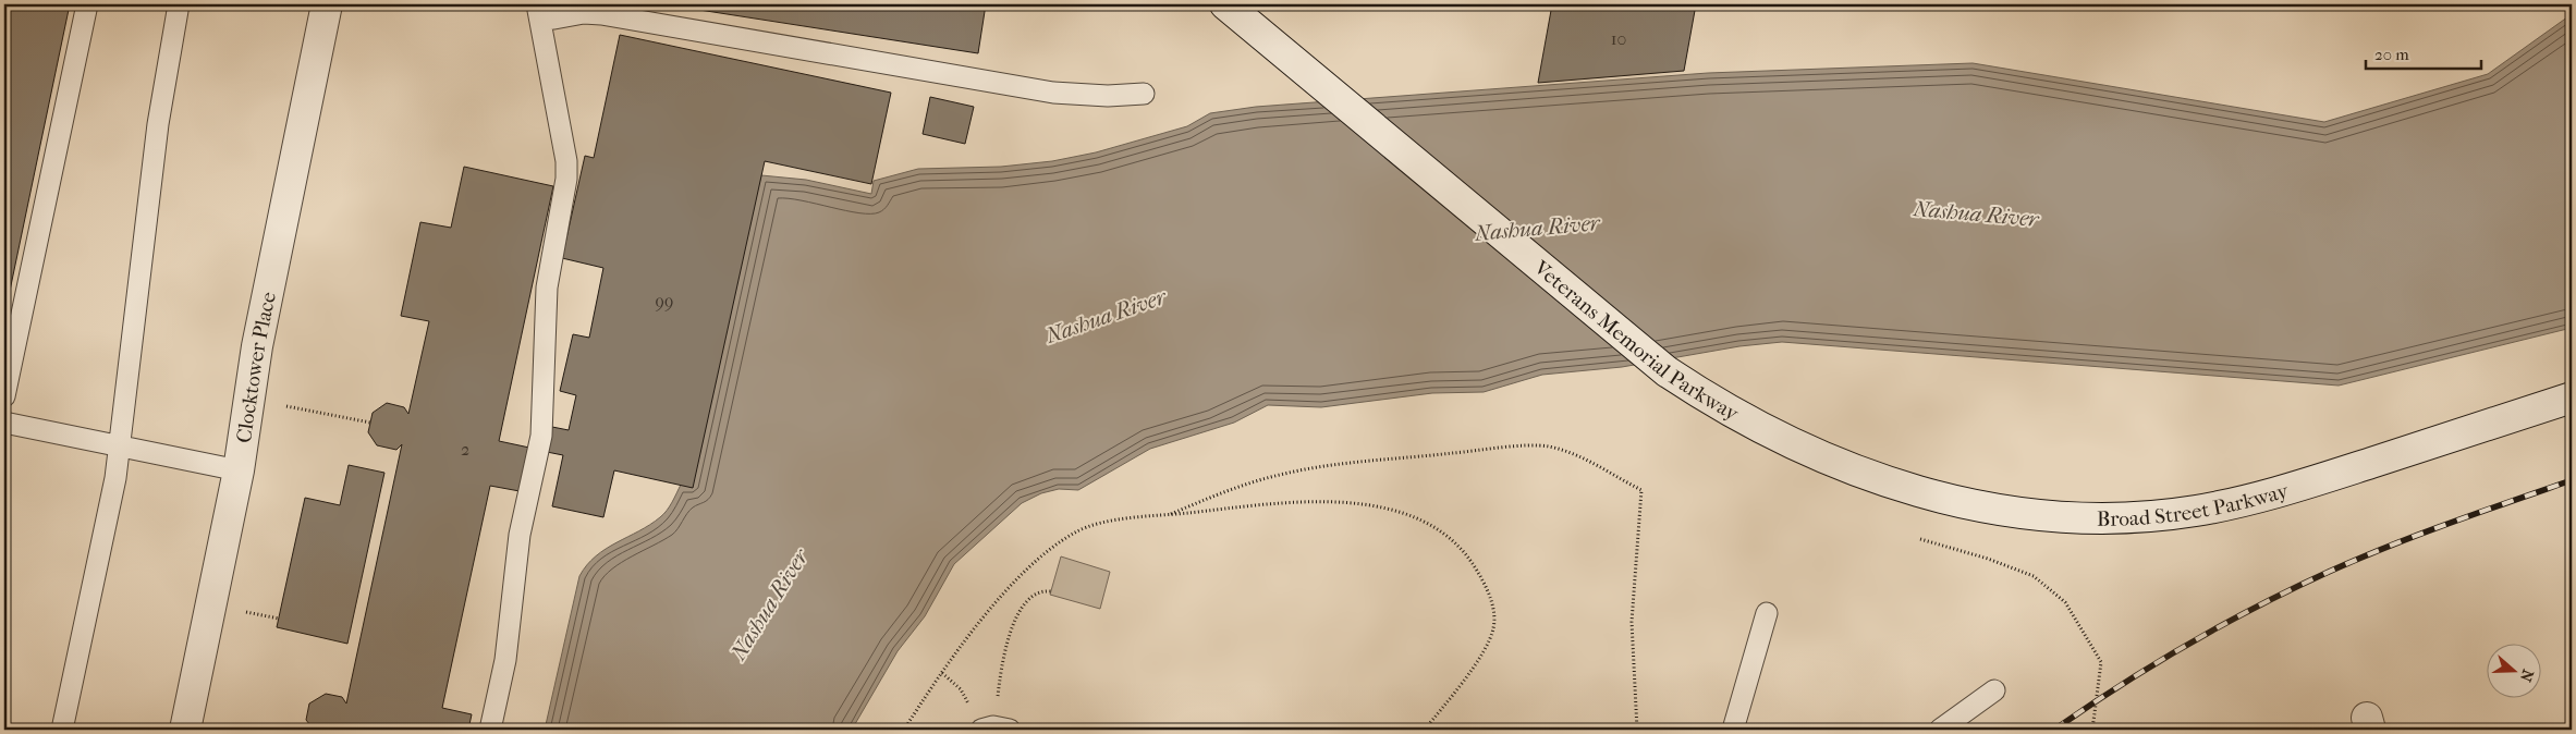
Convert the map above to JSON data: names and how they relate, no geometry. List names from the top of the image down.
{
  "streets": {
    "main road": ["Veterans Memorial Parkway", "Clocktower Place", "Broad Street Parkway"]
  },
  "crossings": [
    ["Veterans Memorial Parkway", "Broad Street Parkway"]
  ],
  "water": ["Nashua River"],
  "house_numbers": ["10", "99", "2"],
  "scale_bar": "20 m",
  "north": "right"
}
